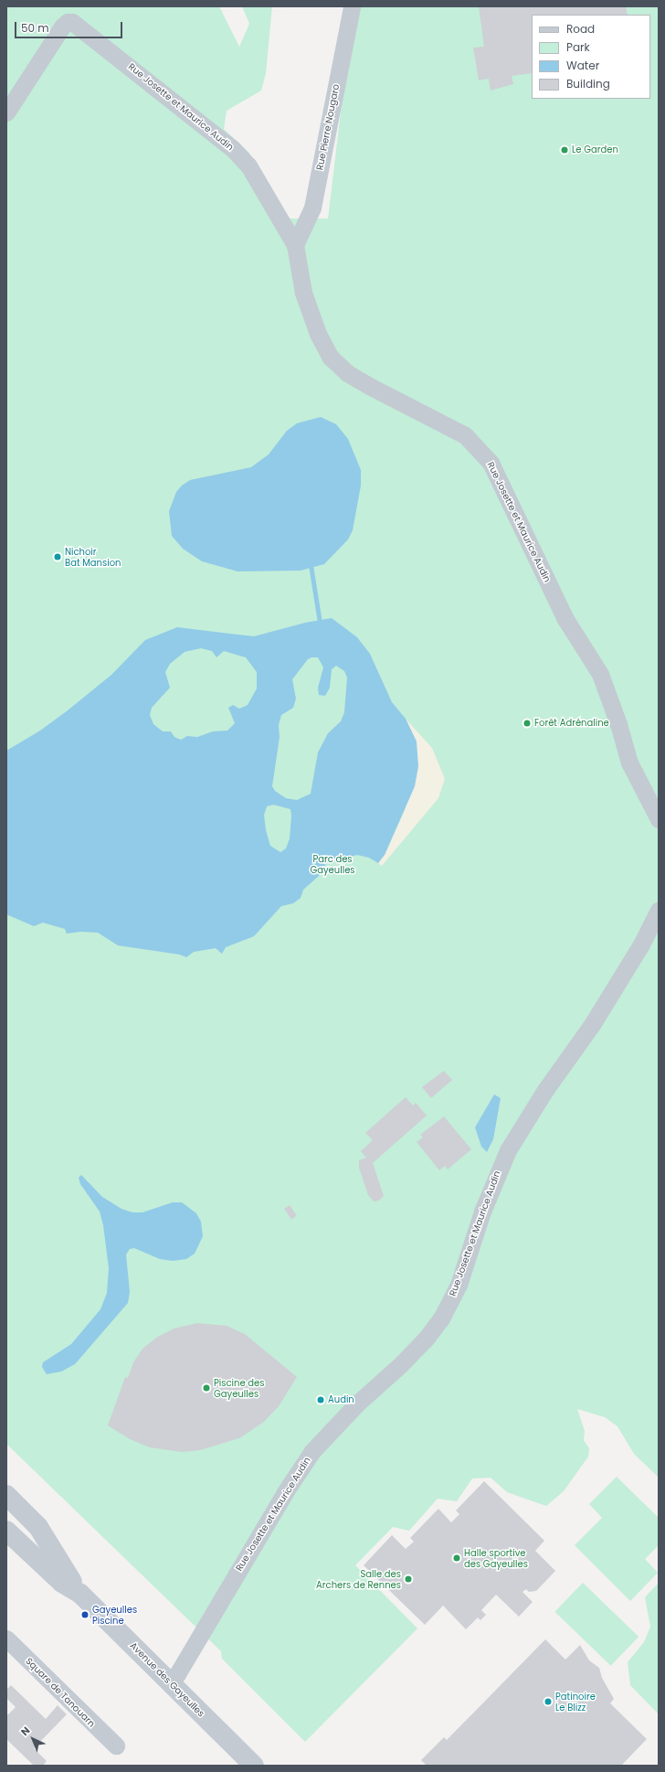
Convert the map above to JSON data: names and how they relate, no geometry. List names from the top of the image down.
{
  "streets": {
    "street": [
      "Rue Josette et Maurice Audin",
      "Rue Pierre Nougaro",
      "Avenue des Gayeulles",
      "Square de Tanouarn"
    ]
  },
  "crossings": [
    ["Rue Josette et Maurice Audin", "Rue Pierre Nougaro"],
    ["Rue Josette et Maurice Audin", "Avenue des Gayeulles"]
  ],
  "parks": ["Parc des Gayeulles"],
  "places": [
    "Le Garden",
    "Nichoir Bat Mansion",
    "Forêt Adrénaline",
    "Piscine des Gayeulles",
    "Audin",
    "Halle sportive des Gayeulles",
    "Salle des Archers de Rennes",
    "Gayeulles Piscine",
    "Patinoire Le Blizz"
  ],
  "legend": [
    "Road",
    "Park",
    "Water",
    "Building"
  ],
  "scale_bar": "50 m",
  "north": "top left"
}
